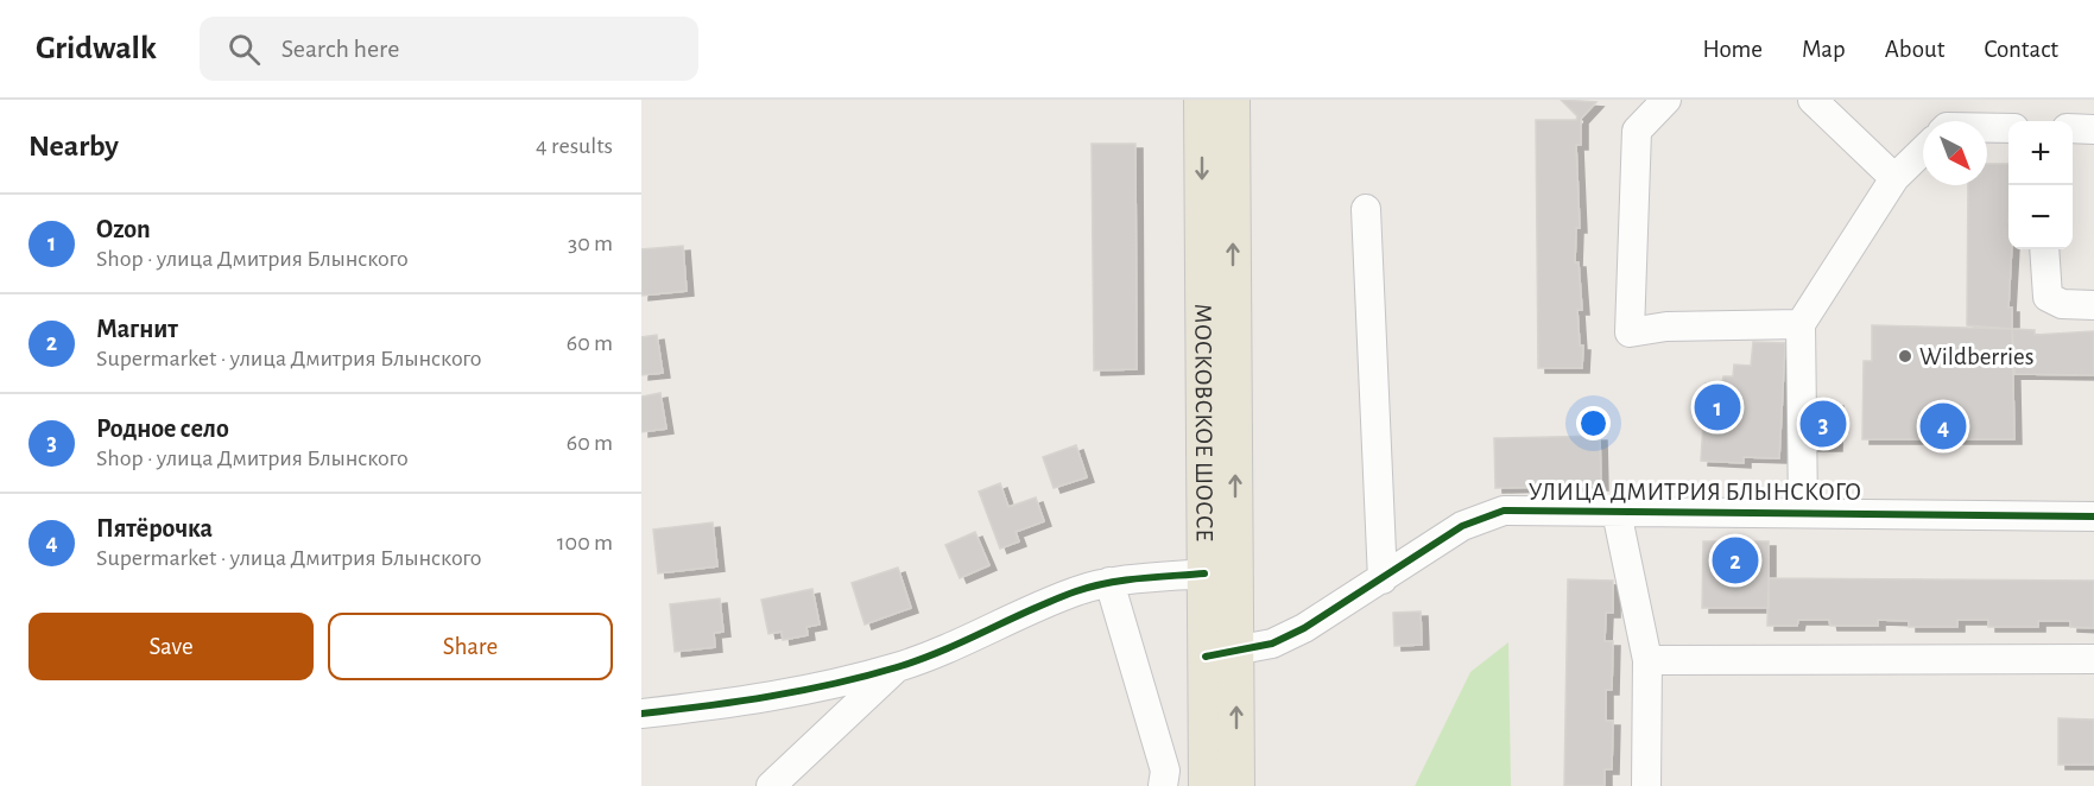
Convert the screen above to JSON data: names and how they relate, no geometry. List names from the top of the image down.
{
  "streets": {
    "main road": ["МОСКОВСКОЕ ШОССЕ"],
    "street": ["УЛИЦА ДМИТРИЯ БЛЫНСКОГО"]
  },
  "crossings": [
    ["МОСКОВСКОЕ ШОССЕ", "УЛИЦА ДМИТРИЯ БЛЫНСКОГО"]
  ],
  "places": ["Wildberries"],
  "north": "bottom right",
  "page": {
    "header": "Gridwalk",
    "search": "Search here",
    "nav": [
      "Home",
      "Map",
      "About",
      "Contact"
    ],
    "heading": ["Nearby", "4 results"],
    "map_buttons": ["+", "−"],
    "list": [
      {
        "mark": "1",
        "name": "Ozon",
        "note": "Shop · улица Дмитрия Блынского",
        "value": "30 m"
      },
      {
        "mark": "2",
        "name": "Магнит",
        "note": "Supermarket · улица Дмитрия Блынского",
        "value": "60 m"
      },
      {
        "mark": "3",
        "name": "Родное село",
        "note": "Shop · улица Дмитрия Блынского",
        "value": "60 m"
      },
      {
        "mark": "4",
        "name": "Пятёрочка",
        "note": "Supermarket · улица Дмитрия Блынского",
        "value": "100 m"
      }
    ],
    "pins": [
      "1",
      "3",
      "4",
      "2"
    ],
    "buttons": ["Save", "Share"]
  }
}
